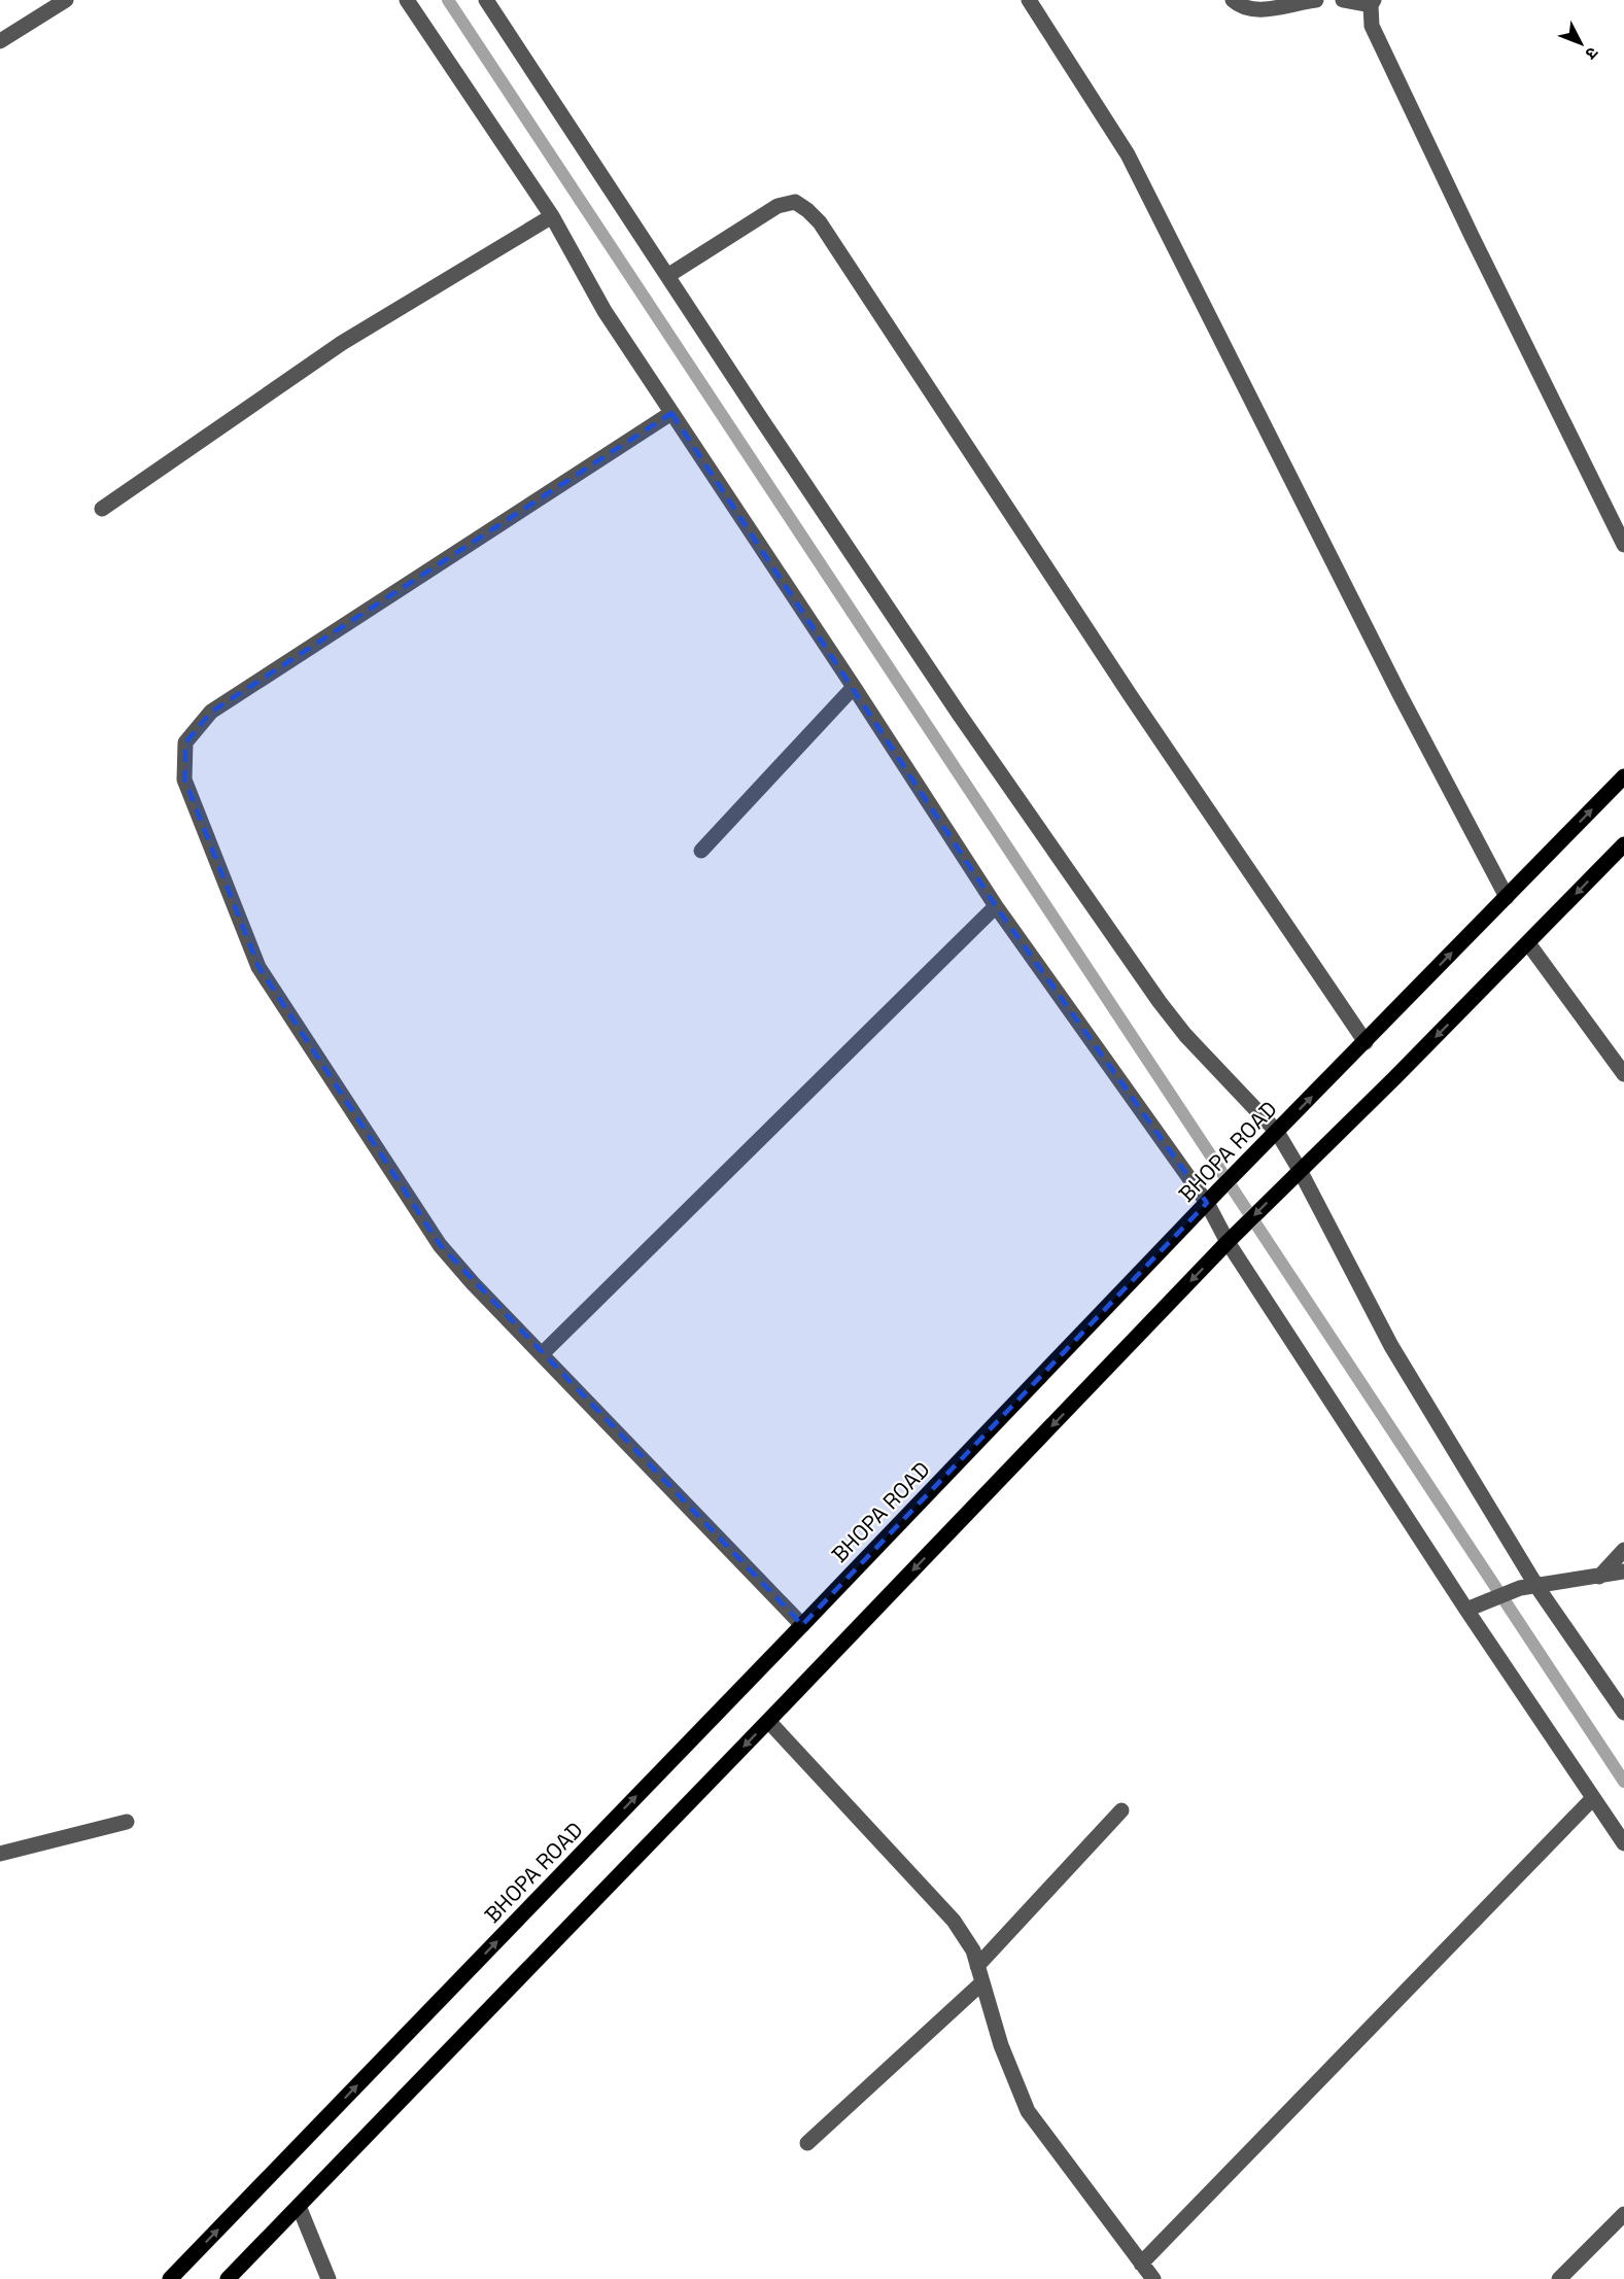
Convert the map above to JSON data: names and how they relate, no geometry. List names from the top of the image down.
{
  "streets": {
    "main road": ["BHOPA ROAD"]
  },
  "north": "bottom right"
}
